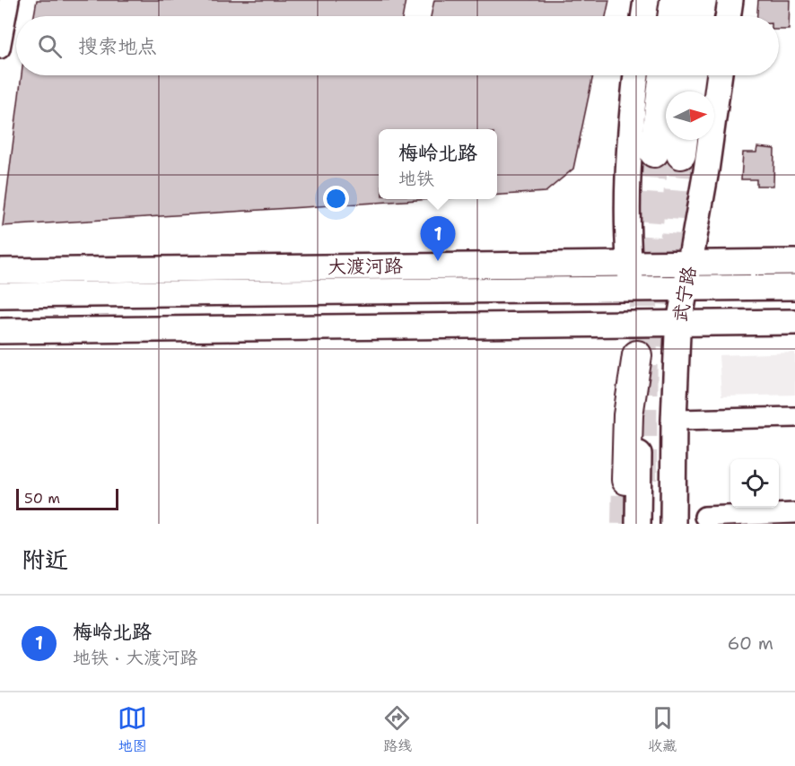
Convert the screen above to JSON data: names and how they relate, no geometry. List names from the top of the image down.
{
  "streets": {
    "main road": ["大渡河路", "武宁路"]
  },
  "crossings": [
    ["大渡河路", "武宁路"]
  ],
  "scale_bar": "50 m",
  "north": "right",
  "page": {
    "search": "搜索地点",
    "popup": ["梅岭北路", "地铁"],
    "pins": "1",
    "scale": "50 m",
    "heading": "附近",
    "list": [
      {
        "mark": "1",
        "name": "梅岭北路",
        "note": "地铁 · 大渡河路",
        "value": "60 m"
      }
    ],
    "nav": ["地图", "路线", "收藏"]
  }
}
